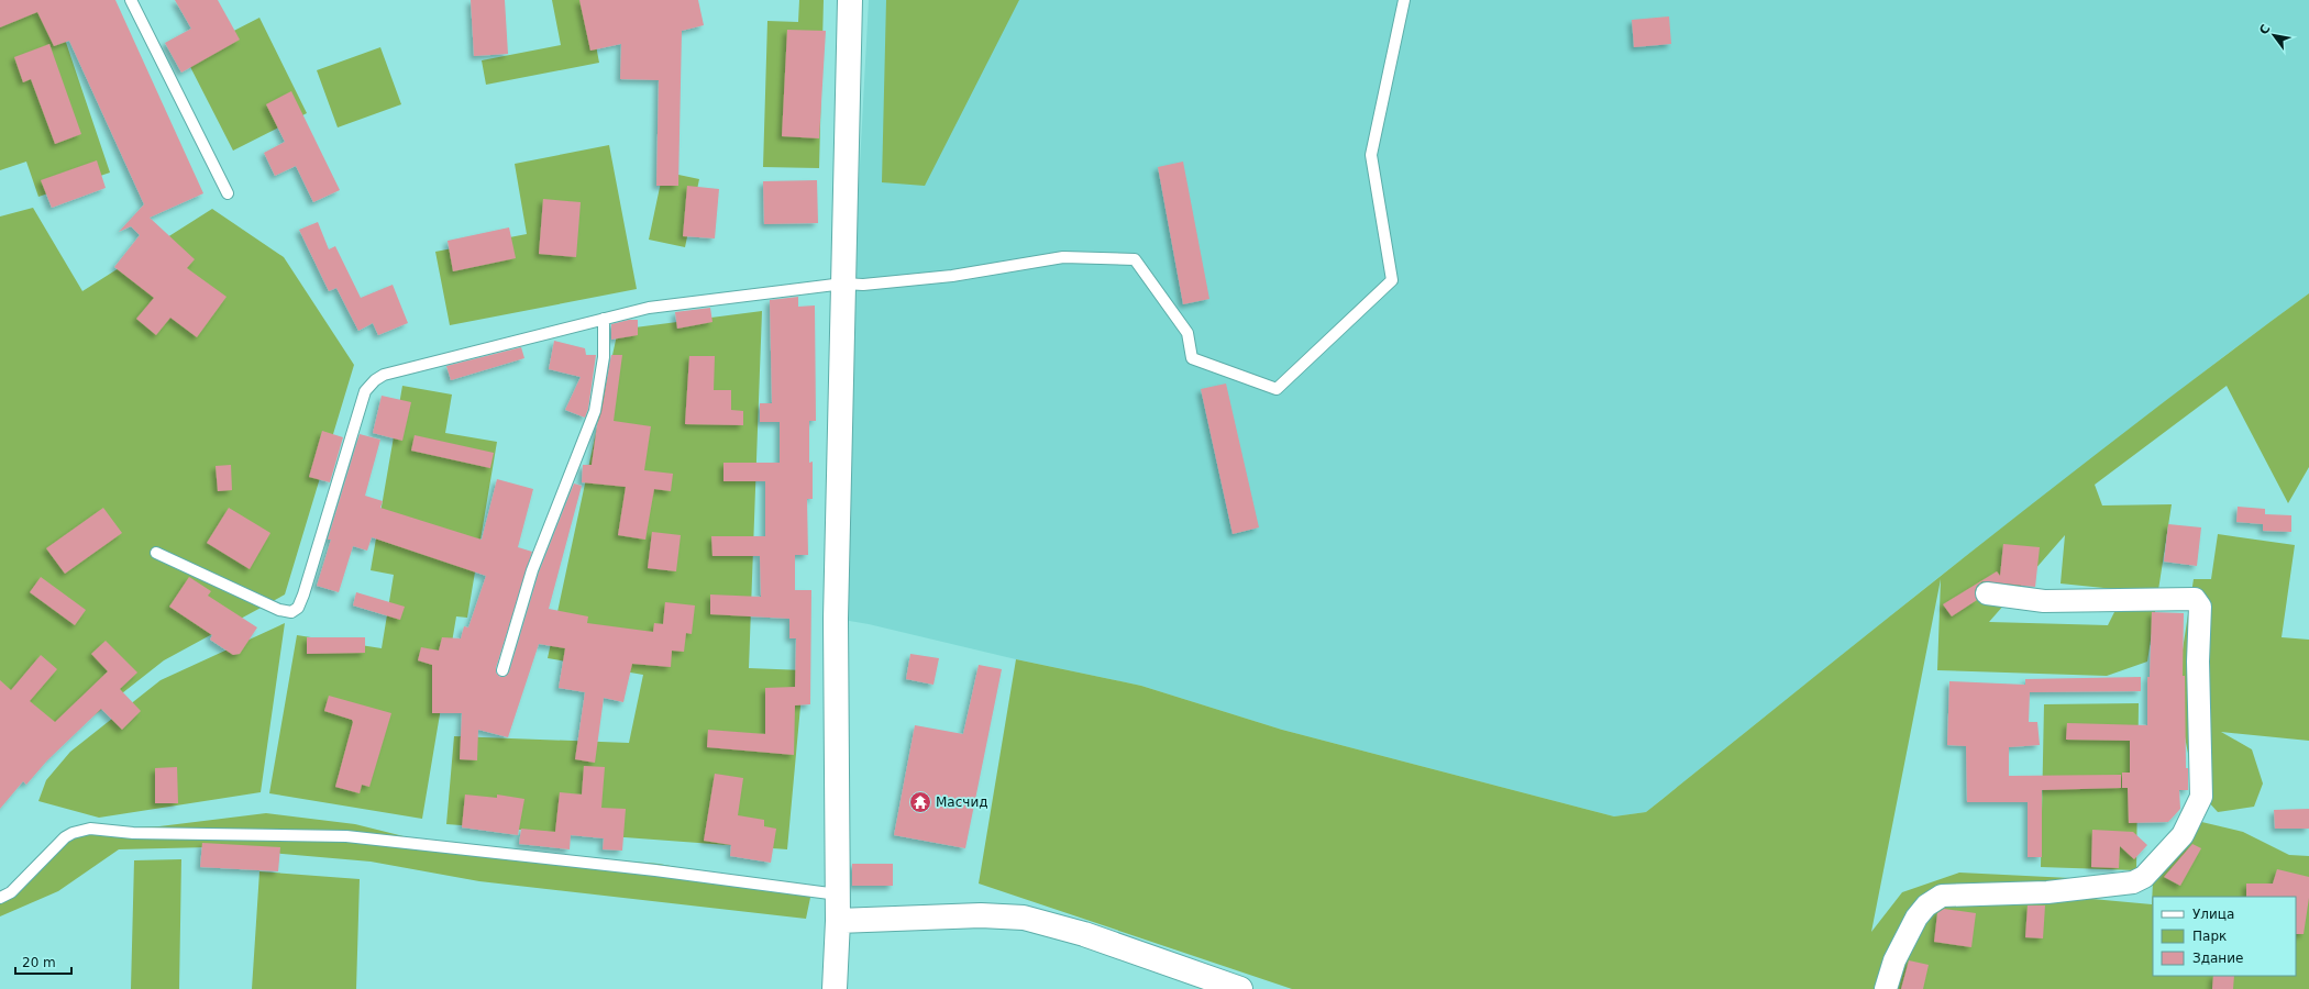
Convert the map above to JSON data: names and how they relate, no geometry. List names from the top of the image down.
{
  "places": {
    "temple": ["Масчид"]
  },
  "legend": ["Улица", "Парк", "Здание"],
  "scale_bar": "20 m",
  "north": "top left"
}
